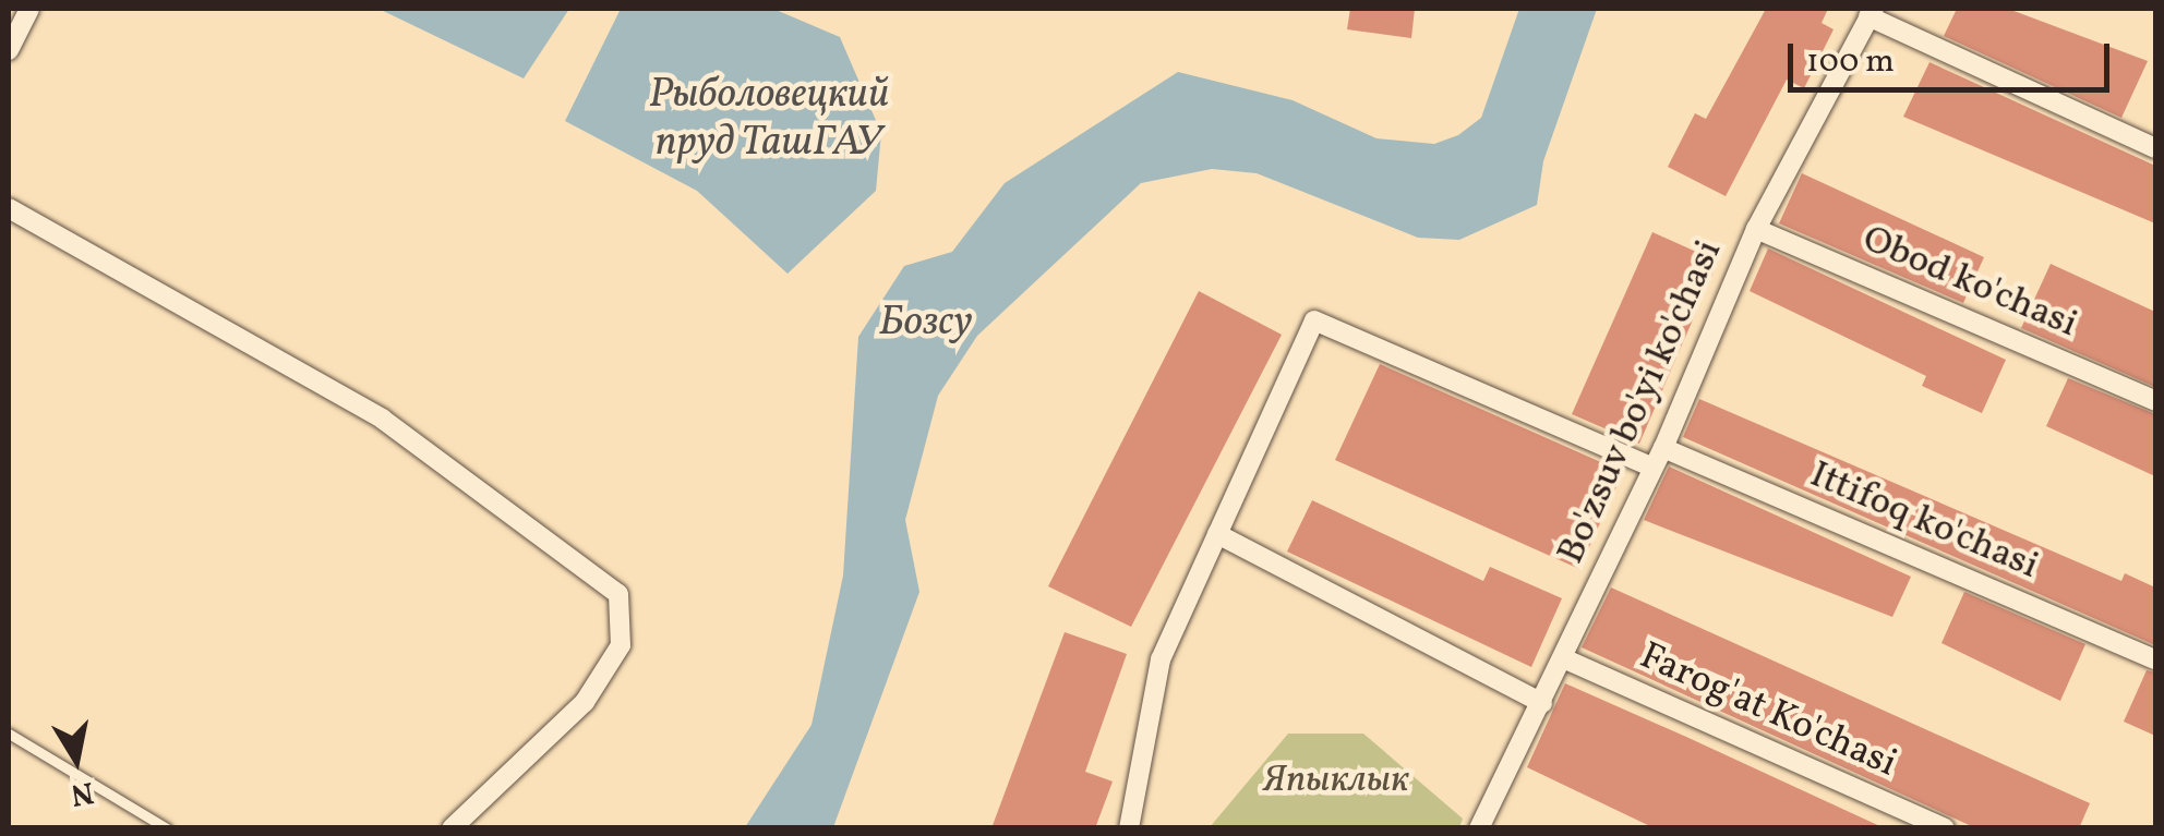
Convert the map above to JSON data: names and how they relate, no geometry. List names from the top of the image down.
{
  "streets": {
    "street": [
      "Obod ko'chasi",
      "Bo'zsuv bo'yi ko'chasi",
      "Ittifoq ko'chasi",
      "Farog'at Ko'chasi"
    ]
  },
  "crossings": [
    ["Obod ko'chasi", "Bo'zsuv bo'yi ko'chasi"],
    ["Bo'zsuv bo'yi ko'chasi", "Ittifoq ko'chasi"],
    ["Bo'zsuv bo'yi ko'chasi", "Farog'at Ko'chasi"]
  ],
  "water": ["Рыболовецкий пруд ТашГАУ", "Бозсу"],
  "parks": ["Япыклык"],
  "scale_bar": "100 m",
  "north": "bottom"
}
